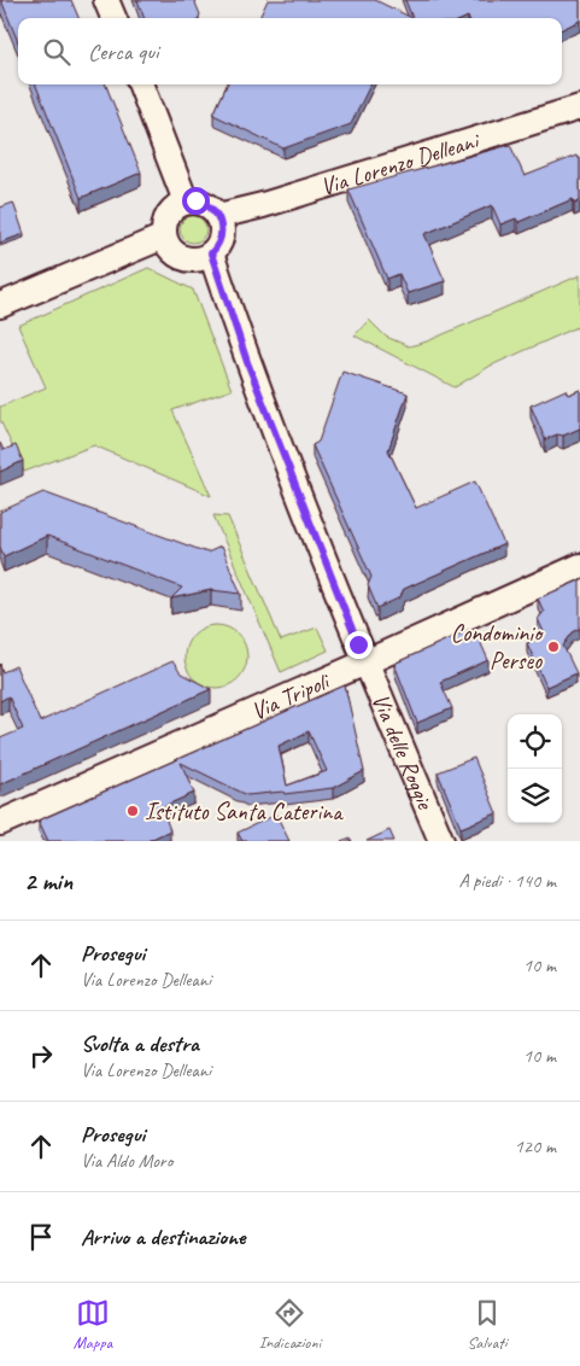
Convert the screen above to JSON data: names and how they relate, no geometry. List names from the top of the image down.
{
  "streets": {
    "street": ["Via Lorenzo Delleani", "Via Tripoli", "Via delle Roggie"]
  },
  "crossings": [
    ["Via Lorenzo Delleani", "Via delle Roggie"],
    ["Via Tripoli", "Via delle Roggie"]
  ],
  "places": ["Condominio Perseo", "Istituto Santa Caterina"],
  "page": {
    "search": "Cerca qui",
    "heading": ["2 min", "A piedi · 140 m"],
    "list": [
      ["Prosegui", "Via Lorenzo Delleani", "10 m"],
      ["Svolta a destra", "Via Lorenzo Delleani", "10 m"],
      ["Prosegui", "Via Aldo Moro", "120 m"],
      "Arrivo a destinazione"
    ],
    "nav": ["Mappa", "Indicazioni", "Salvati"]
  }
}
